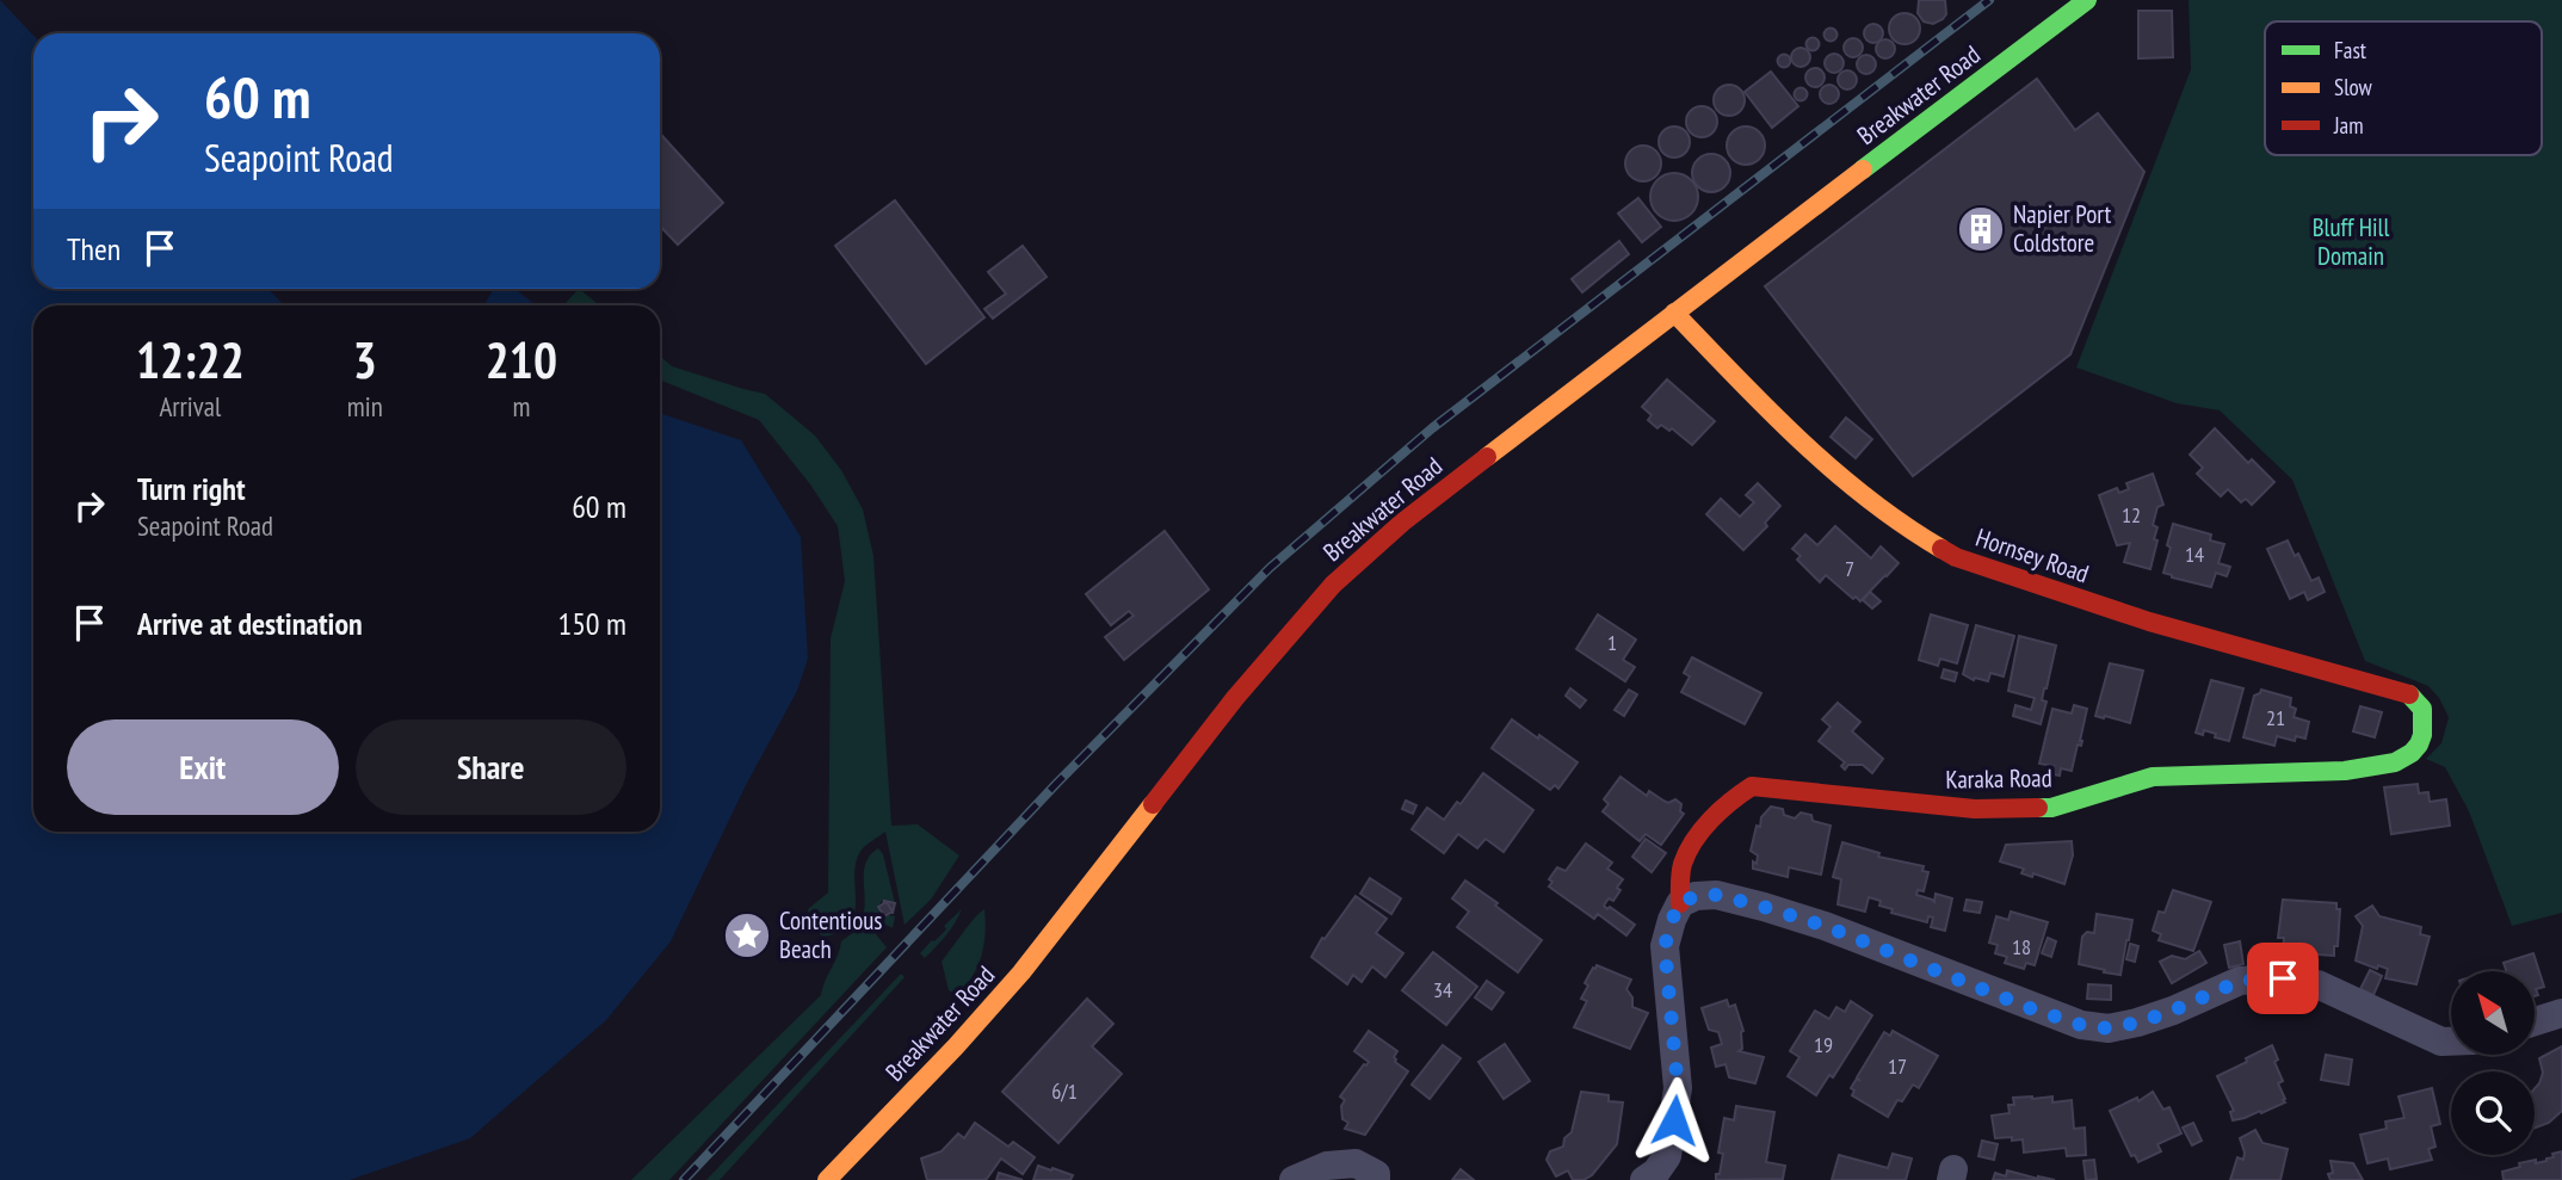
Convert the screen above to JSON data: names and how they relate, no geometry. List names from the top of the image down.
{
  "streets": {
    "main road": ["Breakwater Road", "Hornsey Road", "Karaka Road"]
  },
  "crossings": [
    ["Breakwater Road", "Hornsey Road"],
    ["Hornsey Road", "Karaka Road"]
  ],
  "parks": ["Bluff Hill Domain"],
  "places": {
    "building": ["Napier Port Coldstore"],
    "place": ["Contentious Beach"]
  },
  "house_numbers": [
    "12",
    "14",
    "7",
    "1",
    "21",
    "18",
    "34",
    "19",
    "17",
    "6/1"
  ],
  "legend": ["Fast", "Slow", "Jam"],
  "north": "top left",
  "page": {
    "turn": ["60 m", "Seapoint Road"],
    "then": "Then",
    "eta": [
      "12:22",
      "Arrival",
      "3",
      "min",
      "210",
      "m"
    ],
    "list": [
      {
        "name": "Turn right",
        "note": "Seapoint Road",
        "value": "60 m"
      },
      {
        "name": "Arrive at destination",
        "value": "150 m"
      }
    ],
    "buttons": ["Exit", "Share"]
  }
}
